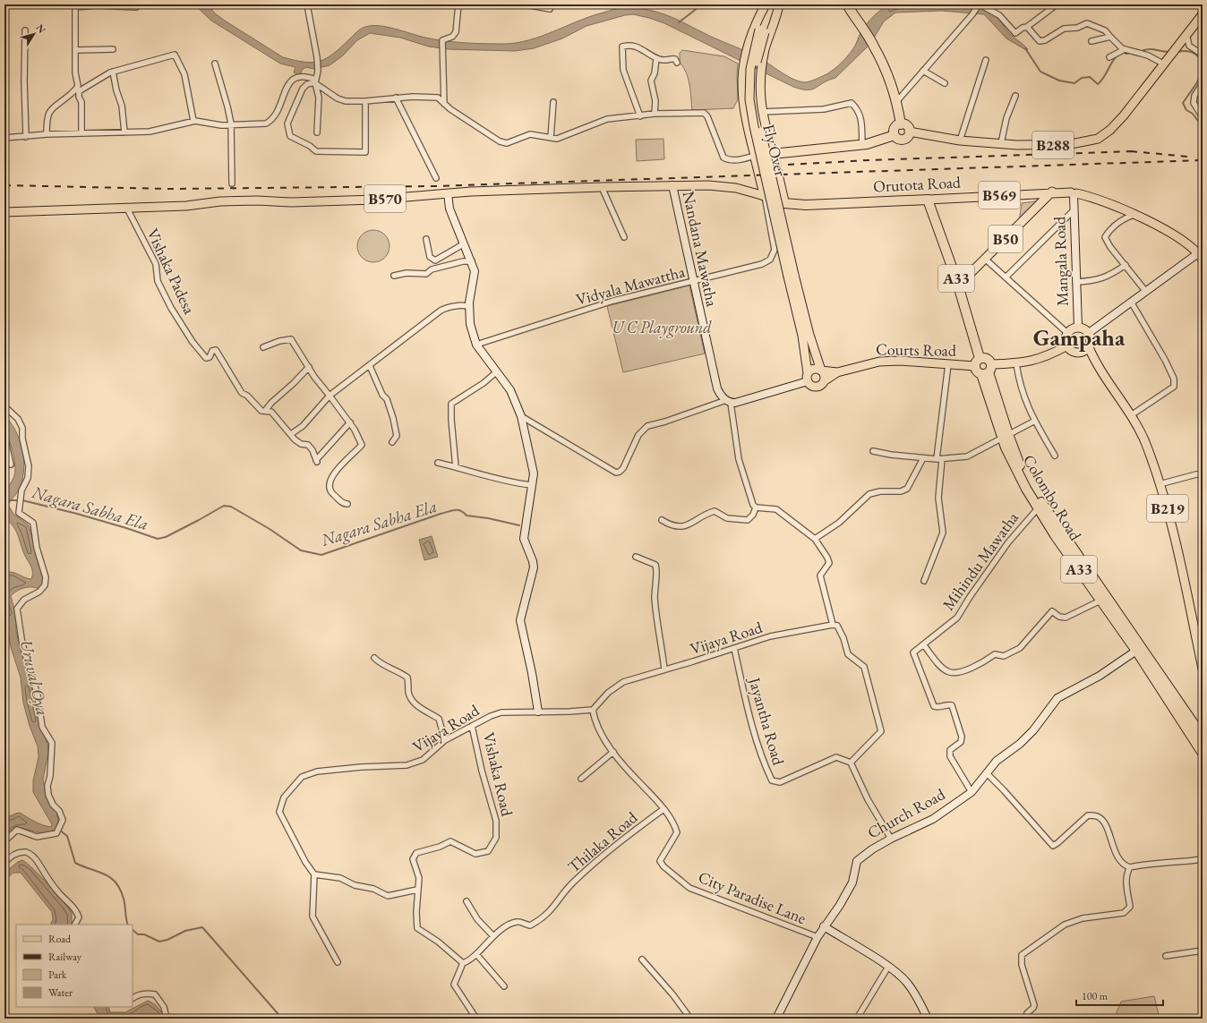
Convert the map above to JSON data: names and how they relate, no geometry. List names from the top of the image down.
{
  "streets": {
    "highway": ["Orutota Road", "A33", "Colombo Road"],
    "main road": [
      "B288",
      "Fly Over",
      "B569",
      "B570",
      "B50",
      "Courts Road",
      "B219"
    ],
    "street": [
      "Nandana Mawatha",
      "Mangala Road",
      "Vishaka Padesa",
      "Vidyala Mawattha",
      "Mihindu Mawatha",
      "Vijaya Road",
      "Jayantha Road",
      "Vishaka Road",
      "Church Road",
      "Thilaka Road",
      "City Paradise Lane"
    ]
  },
  "crossings": [
    ["Orutota Road", "B569"],
    ["Orutota Road", "B570"],
    ["Orutota Road", "B50"],
    ["Orutota Road", "Mangala Road"],
    ["Orutota Road", "A33"],
    ["Orutota Road", "Vidyala Mawattha"],
    ["B569", "Mangala Road"],
    ["B570", "Nandana Mawatha"],
    ["B570", "Vishaka Padesa"],
    ["B570", "Vidyala Mawattha"],
    ["B50", "A33"],
    ["Nandana Mawatha", "Vidyala Mawattha"],
    ["Mangala Road", "B219"],
    ["A33", "Courts Road"],
    ["Colombo Road", "Mihindu Mawatha"],
    ["Colombo Road", "Church Road"],
    ["Mihindu Mawatha", "Church Road"],
    ["Vijaya Road", "Jayantha Road"],
    ["Vijaya Road", "Vishaka Road"],
    ["Vishaka Road", "Thilaka Road"],
    ["Church Road", "City Paradise Lane"],
    ["Thilaka Road", "City Paradise Lane"]
  ],
  "districts": ["Gampaha"],
  "water": ["Nagara Sabha Ela", "Uruval Oya"],
  "parks": ["U C Playground"],
  "legend": [
    "Road",
    "Railway",
    "Park",
    "Water"
  ],
  "scale_bar": "100 m",
  "north": "top right"
}
